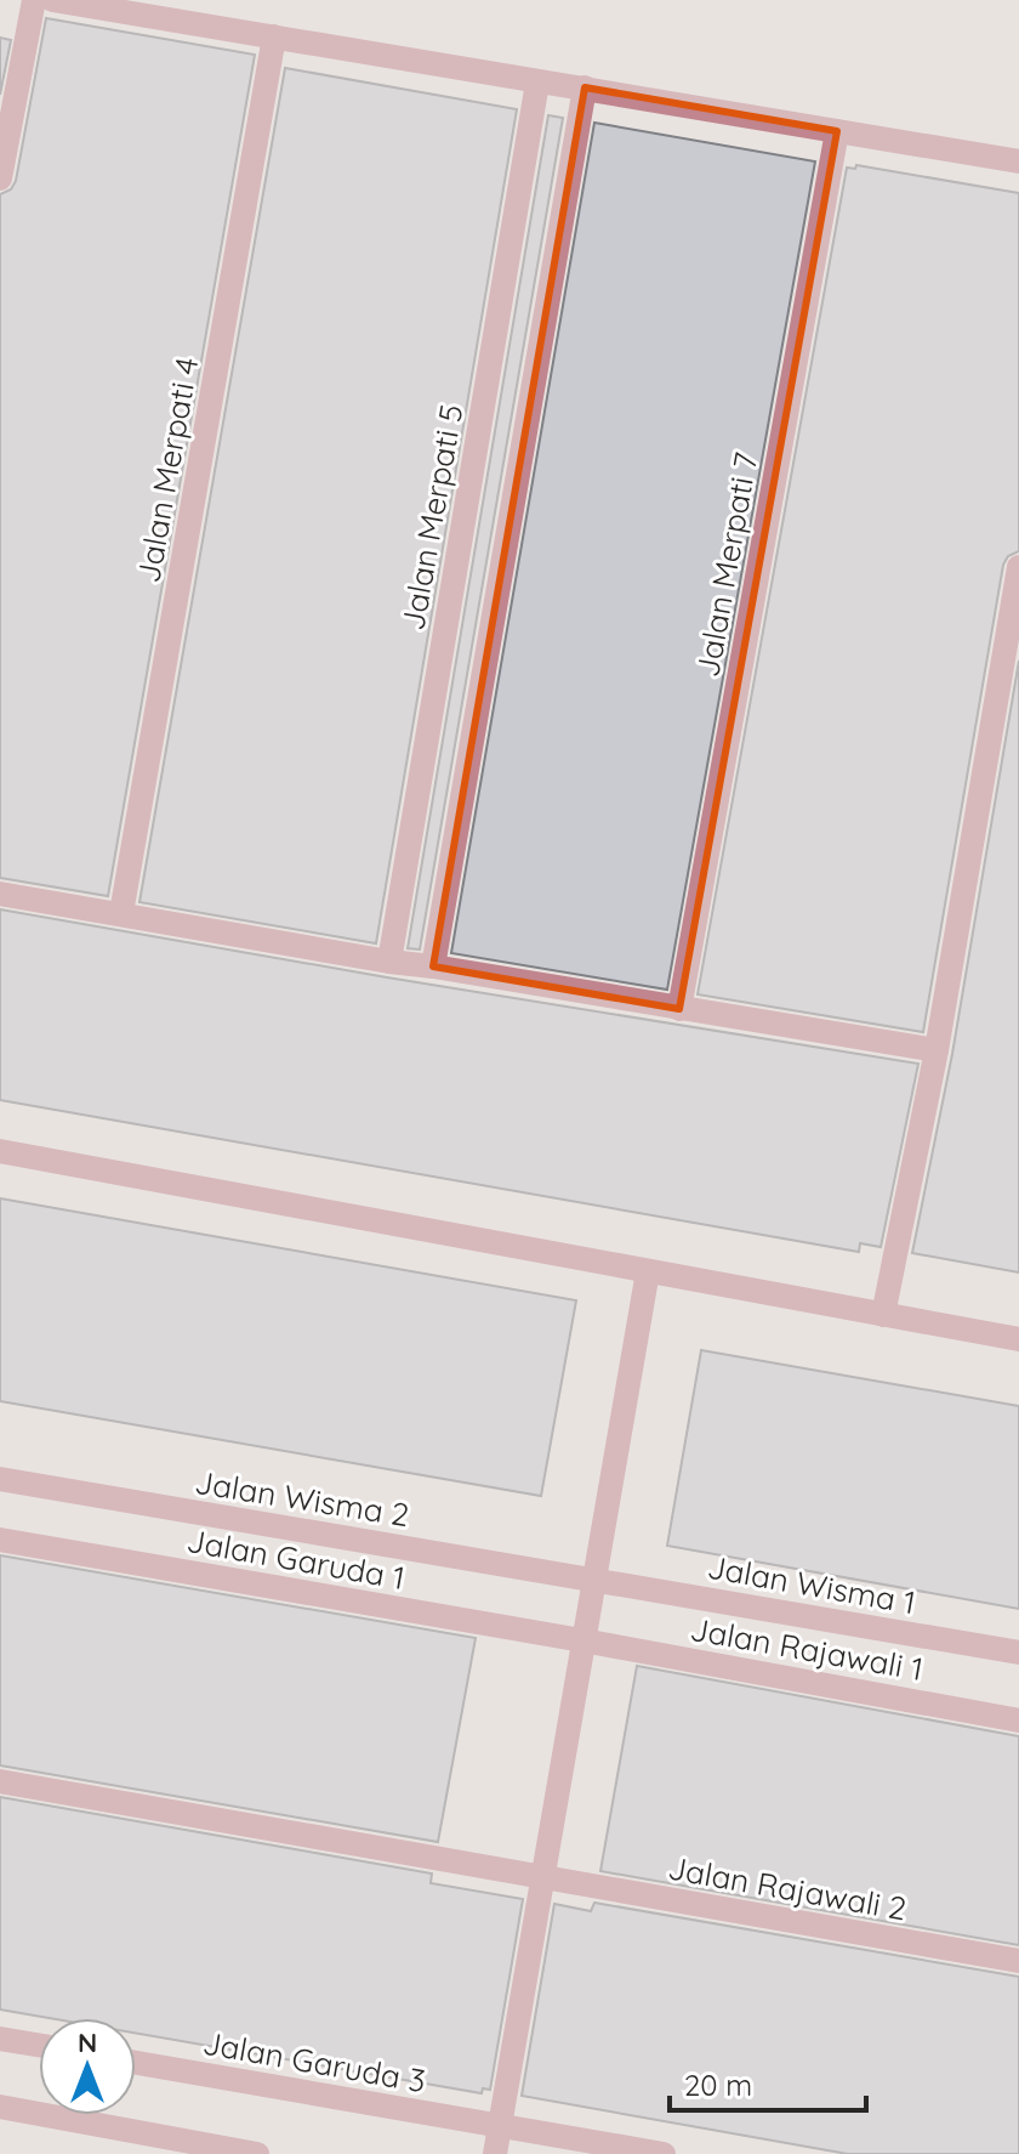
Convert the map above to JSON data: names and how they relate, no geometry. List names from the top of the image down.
{
  "streets": {
    "street": [
      "Jalan Merpati 4",
      "Jalan Merpati 5",
      "Jalan Merpati 7",
      "Jalan Wisma 2",
      "Jalan Garuda 1",
      "Jalan Wisma 1",
      "Jalan Rajawali 1",
      "Jalan Rajawali 2",
      "Jalan Garuda 3"
    ]
  },
  "crossings": [
    ["Jalan Wisma 2", "Jalan Wisma 1"],
    ["Jalan Garuda 1", "Jalan Rajawali 1"]
  ],
  "scale_bar": "20 m",
  "north": "top"
}
